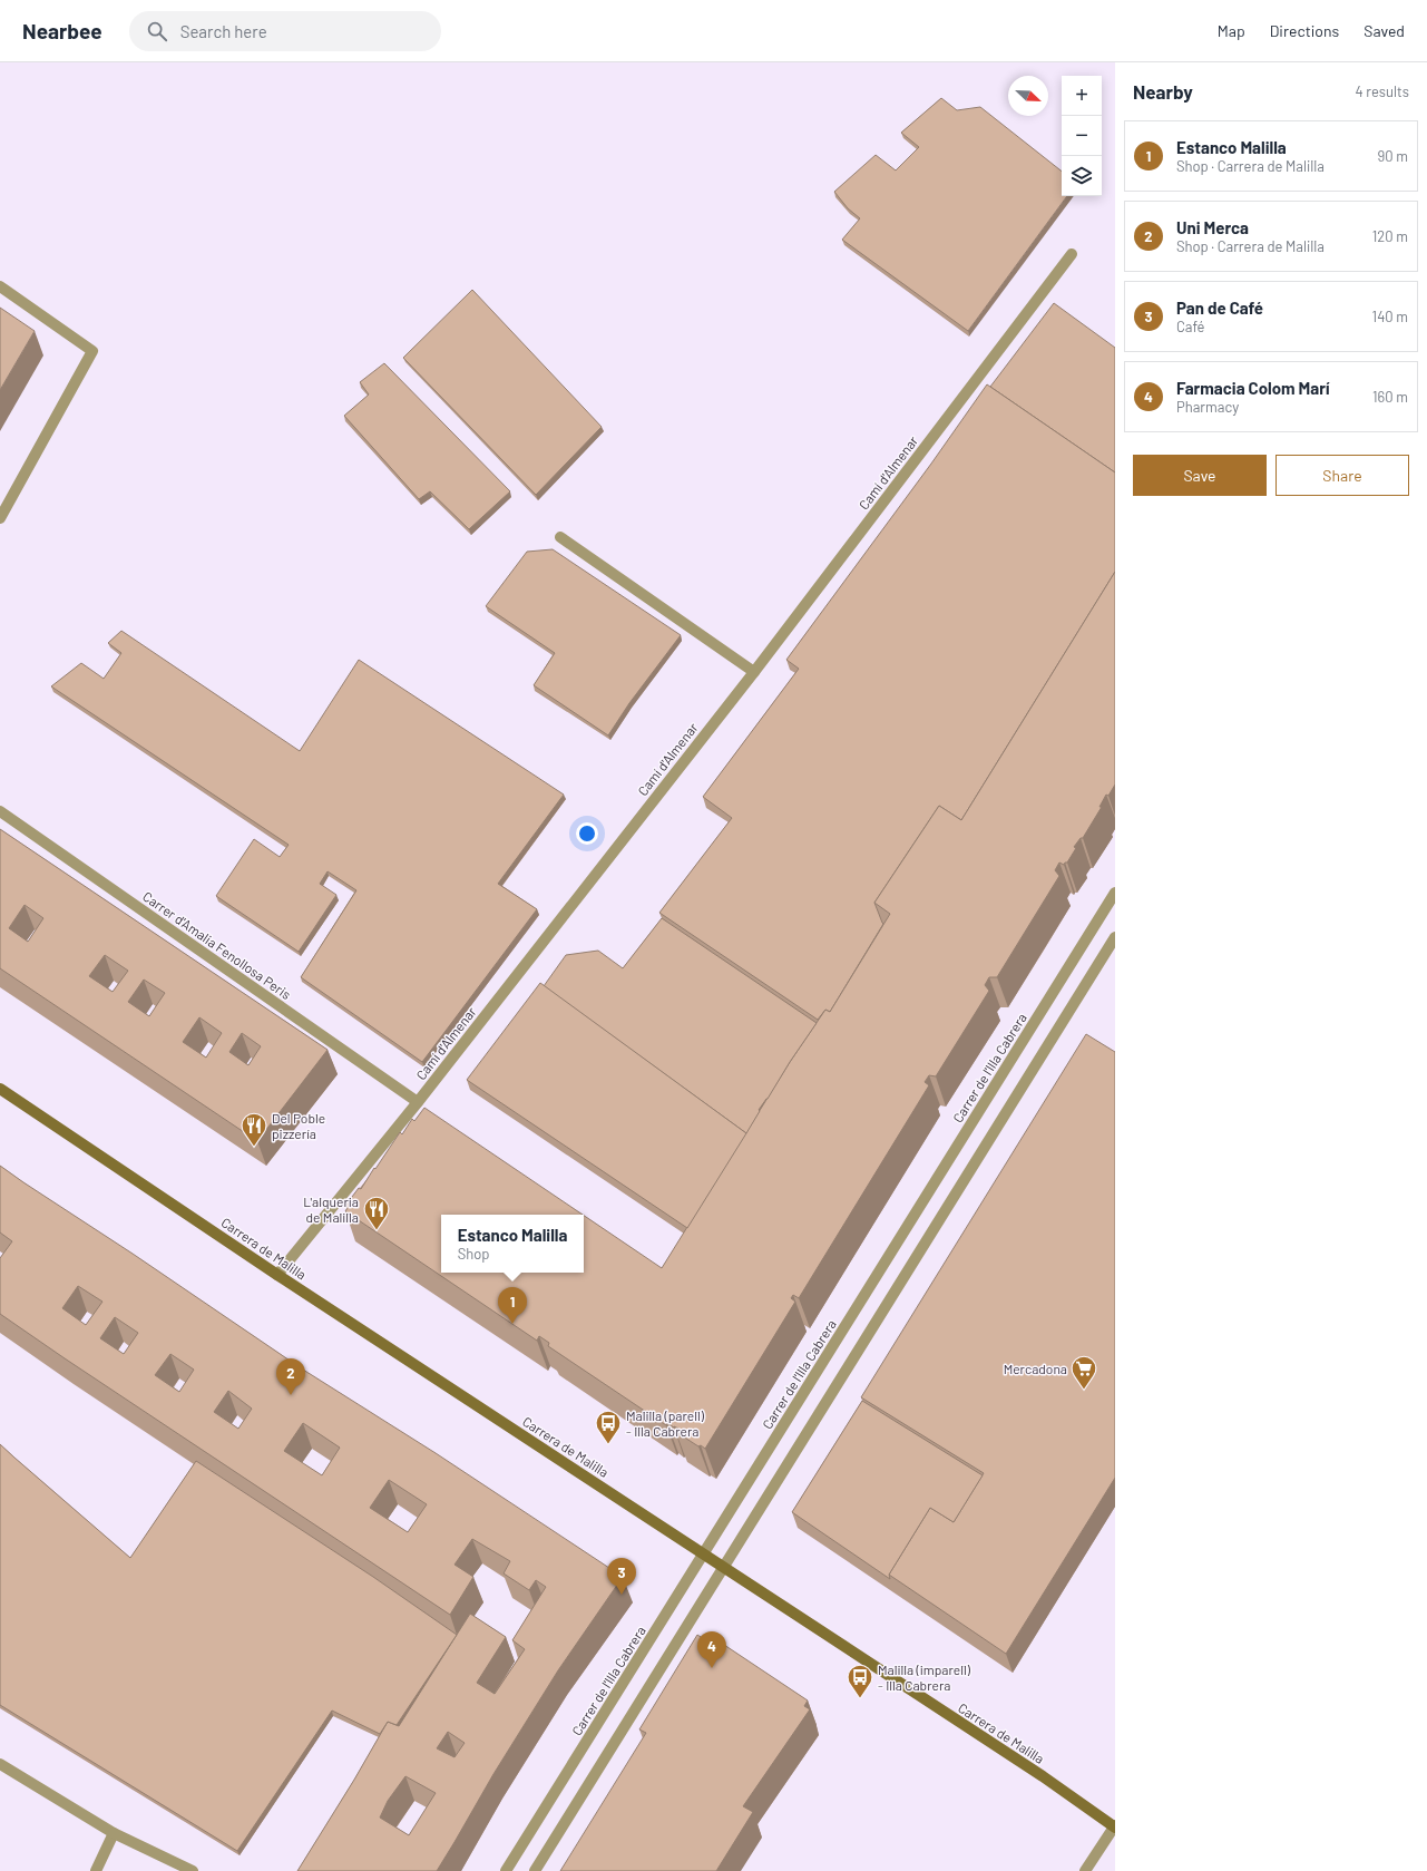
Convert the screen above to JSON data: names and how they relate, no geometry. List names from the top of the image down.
{
  "streets": {
    "street": [
      "Camí d'Almenar",
      "Carrer d'Amalia Fenollosa Peris",
      "Carrer de l'Illa Cabrera",
      "Carrera de Malilla"
    ]
  },
  "crossings": [
    ["Camí d'Almenar", "Carrer d'Amalia Fenollosa Peris"],
    ["Camí d'Almenar", "Carrera de Malilla"],
    ["Carrer de l'Illa Cabrera", "Carrera de Malilla"]
  ],
  "places": {
    "restaurant": ["Del Poble pizzería", "L'alqueria de Malilla"],
    "supermarket": ["Mercadona"],
    "bus stop": ["Malilla (parell) - Illa Cabrera", "Malilla (imparell) - Illa Cabrera"]
  },
  "north": "bottom right",
  "page": {
    "header": "Nearbee",
    "search": "Search here",
    "nav": ["Map", "Directions", "Saved"],
    "heading": ["Nearby", "4 results"],
    "map_buttons": ["+", "−"],
    "list": [
      {
        "mark": "1",
        "name": "Estanco Malilla",
        "note": "Shop · Carrera de Malilla",
        "value": "90 m"
      },
      {
        "mark": "2",
        "name": "Uni Merca",
        "note": "Shop · Carrera de Malilla",
        "value": "120 m"
      },
      {
        "mark": "3",
        "name": "Pan de Café",
        "note": "Café",
        "value": "140 m"
      },
      {
        "mark": "4",
        "name": "Farmacia Colom Marí",
        "note": "Pharmacy",
        "value": "160 m"
      }
    ],
    "buttons": ["Save", "Share"],
    "popup": ["Estanco Malilla", "Shop"],
    "pins": [
      "1",
      "2",
      "3",
      "4"
    ]
  }
}
